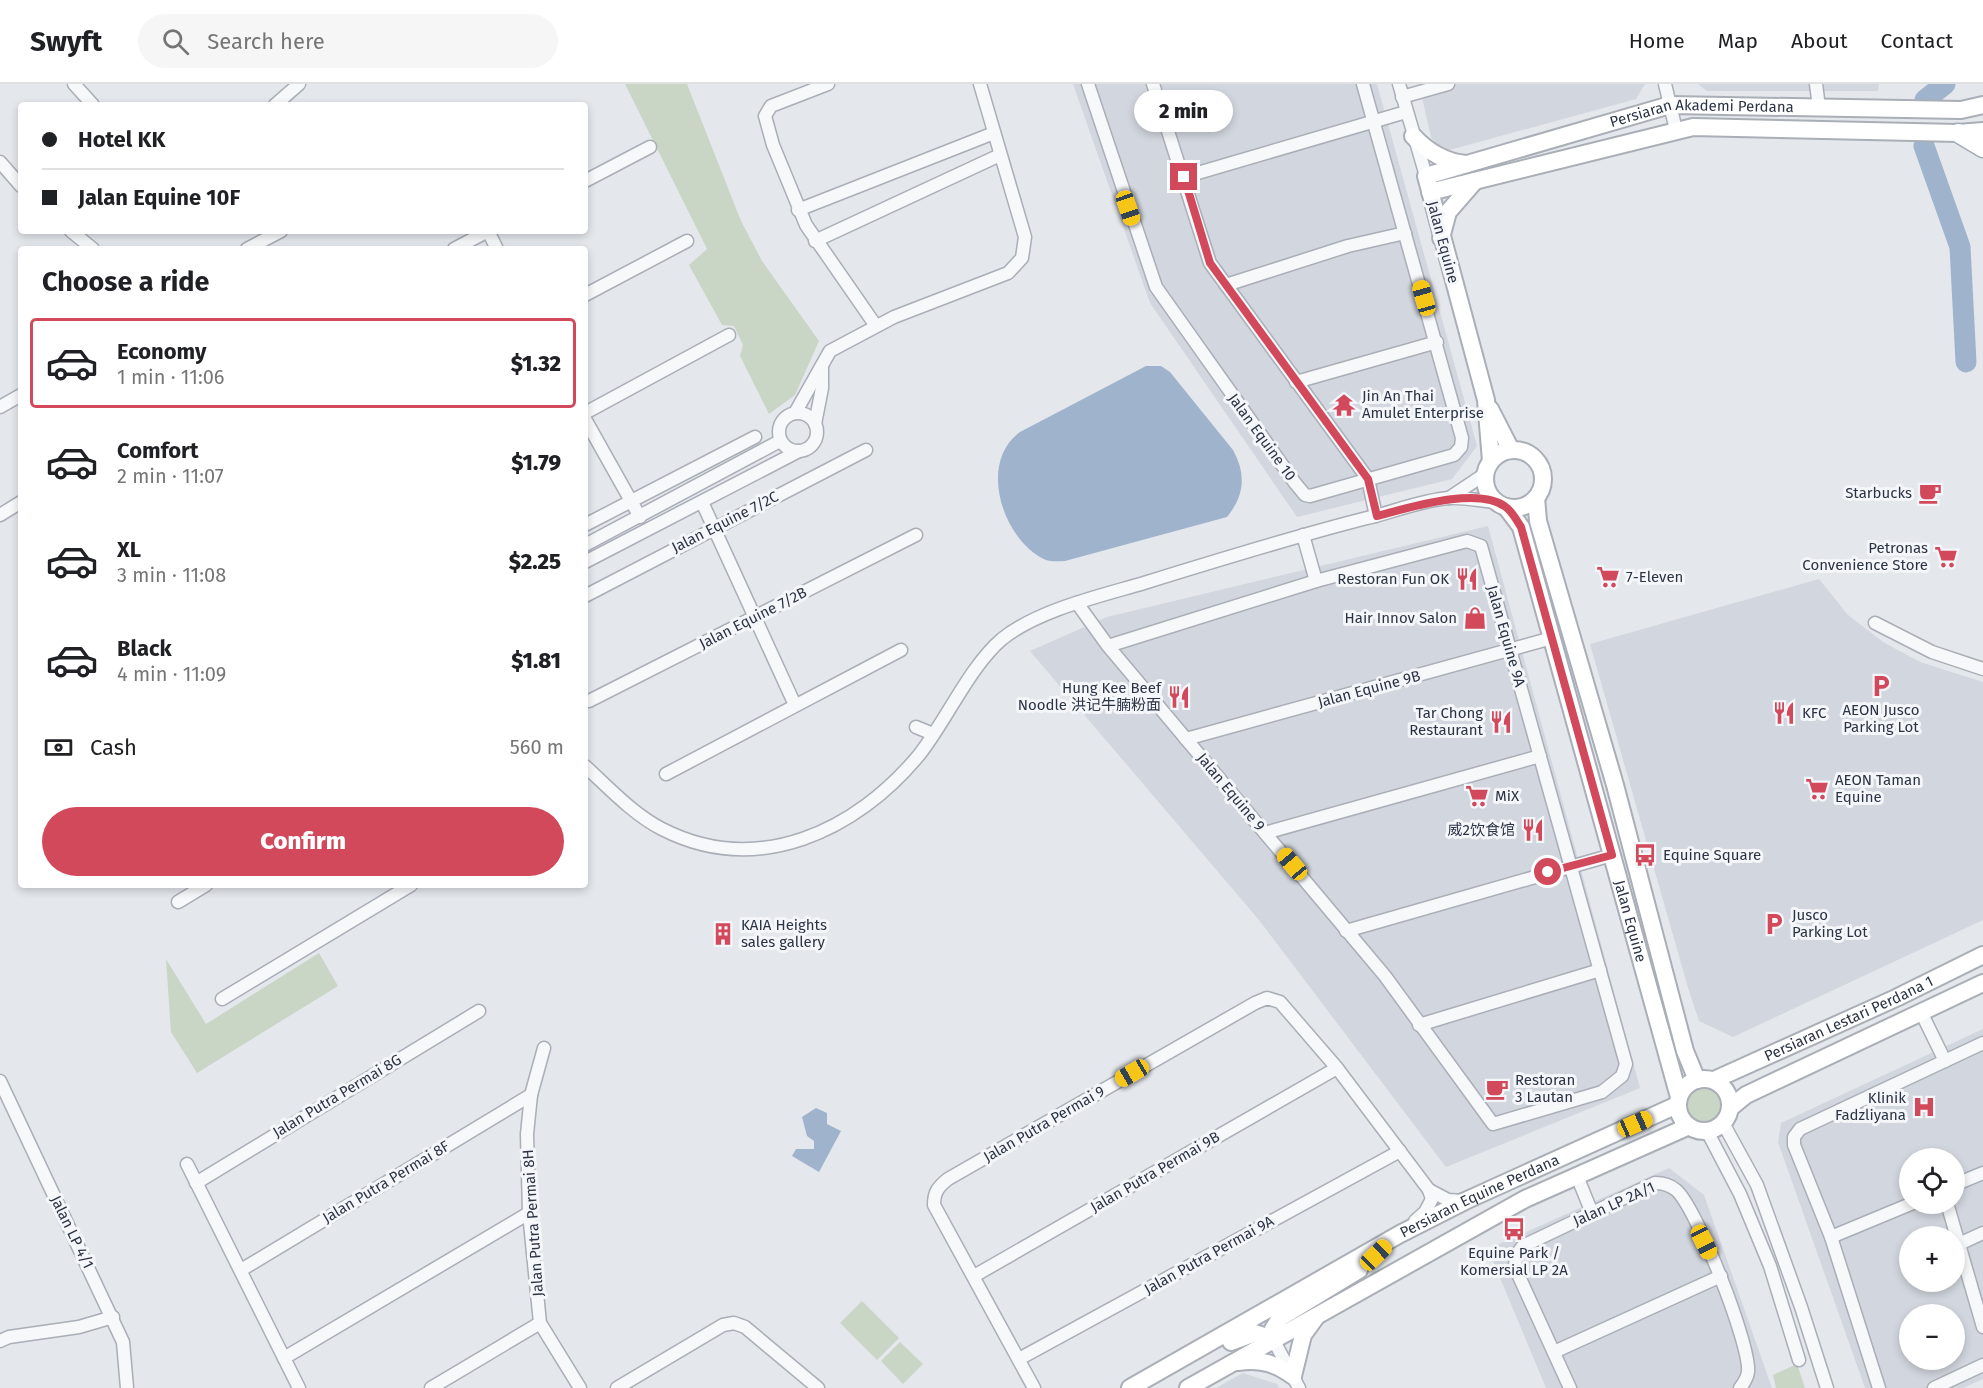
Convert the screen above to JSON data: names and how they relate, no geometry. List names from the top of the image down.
{
  "streets": {
    "street": [
      "Persiaran Akademi Perdana",
      "Jalan Equine",
      "Jalan Equine 10",
      "Jalan Equine 7/2C",
      "Jalan Equine 7/2B",
      "Jalan Equine 9A",
      "Jalan Equine 9B",
      "Jalan Equine 9",
      "Persiaran Lestari Perdana 1",
      "Jalan Putra Permai 8G",
      "Jalan Putra Permai 9",
      "Jalan Putra Permai 9B",
      "Jalan Putra Permai 8F",
      "Persiaran Equine Perdana",
      "Jalan LP 2A/1",
      "Jalan Putra Permai 8H",
      "Jalan LP 4/1",
      "Jalan Putra Permai 9A"
    ]
  },
  "crossings": [
    ["Persiaran Akademi Perdana", "Jalan Equine"],
    ["Jalan Equine", "Jalan Equine 9B"],
    ["Jalan Equine", "Persiaran Lestari Perdana 1"],
    ["Jalan Equine", "Persiaran Equine Perdana"],
    ["Jalan Equine 9A", "Jalan Equine 9B"],
    ["Jalan Equine 9A", "Jalan Equine 9"],
    ["Jalan Equine 9B", "Jalan Equine 9"],
    ["Persiaran Lestari Perdana 1", "Persiaran Equine Perdana"],
    ["Jalan Putra Permai 9", "Jalan Putra Permai 9B"],
    ["Jalan Putra Permai 9", "Jalan Putra Permai 9A"],
    ["Jalan Putra Permai 8F", "Jalan Putra Permai 8H"]
  ],
  "places": {
    "temple": ["Jin An Thai Amulet Enterprise"],
    "cafe": ["Starbucks", "Restoran 3 Lautan"],
    "supermarket": [
      "Petronas Convenience Store",
      "7-Eleven",
      "AEON Taman Equine",
      "MiX"
    ],
    "restaurant": [
      "Restoran Fun OK",
      "Hung Kee Beef Noodle 洪记牛腩粉面",
      "KFC",
      "Tar Chong Restaurant",
      "威2饮食馆"
    ],
    "shop": ["Hair Innov Salon"],
    "parking": ["AEON Jusco Parking Lot", "Jusco Parking Lot"],
    "bus stop": ["Equine Square", "Equine Park / Komersial LP 2A"],
    "building": ["KAIA Heights sales gallery"],
    "hospital": ["Klinik Fadzliyana"]
  },
  "page": {
    "header": "Swyft",
    "search": "Search here",
    "nav": [
      "Home",
      "Map",
      "About",
      "Contact"
    ],
    "bubble": "2 min",
    "banner": ["Hotel KK", "Jalan Equine 10F"],
    "heading": "Choose a ride",
    "list": [
      {
        "name": "Economy",
        "note": "1 min · 11:06",
        "value": "$1.32"
      },
      {
        "name": "Comfort",
        "note": "2 min · 11:07",
        "value": "$1.79"
      },
      {
        "name": "XL",
        "note": "3 min · 11:08",
        "value": "$2.25"
      },
      {
        "name": "Black",
        "note": "4 min · 11:09",
        "value": "$1.81"
      }
    ],
    "pay": ["Cash", "560 m"],
    "buttons": "Confirm",
    "map_buttons": ["+", "−"]
  }
}
